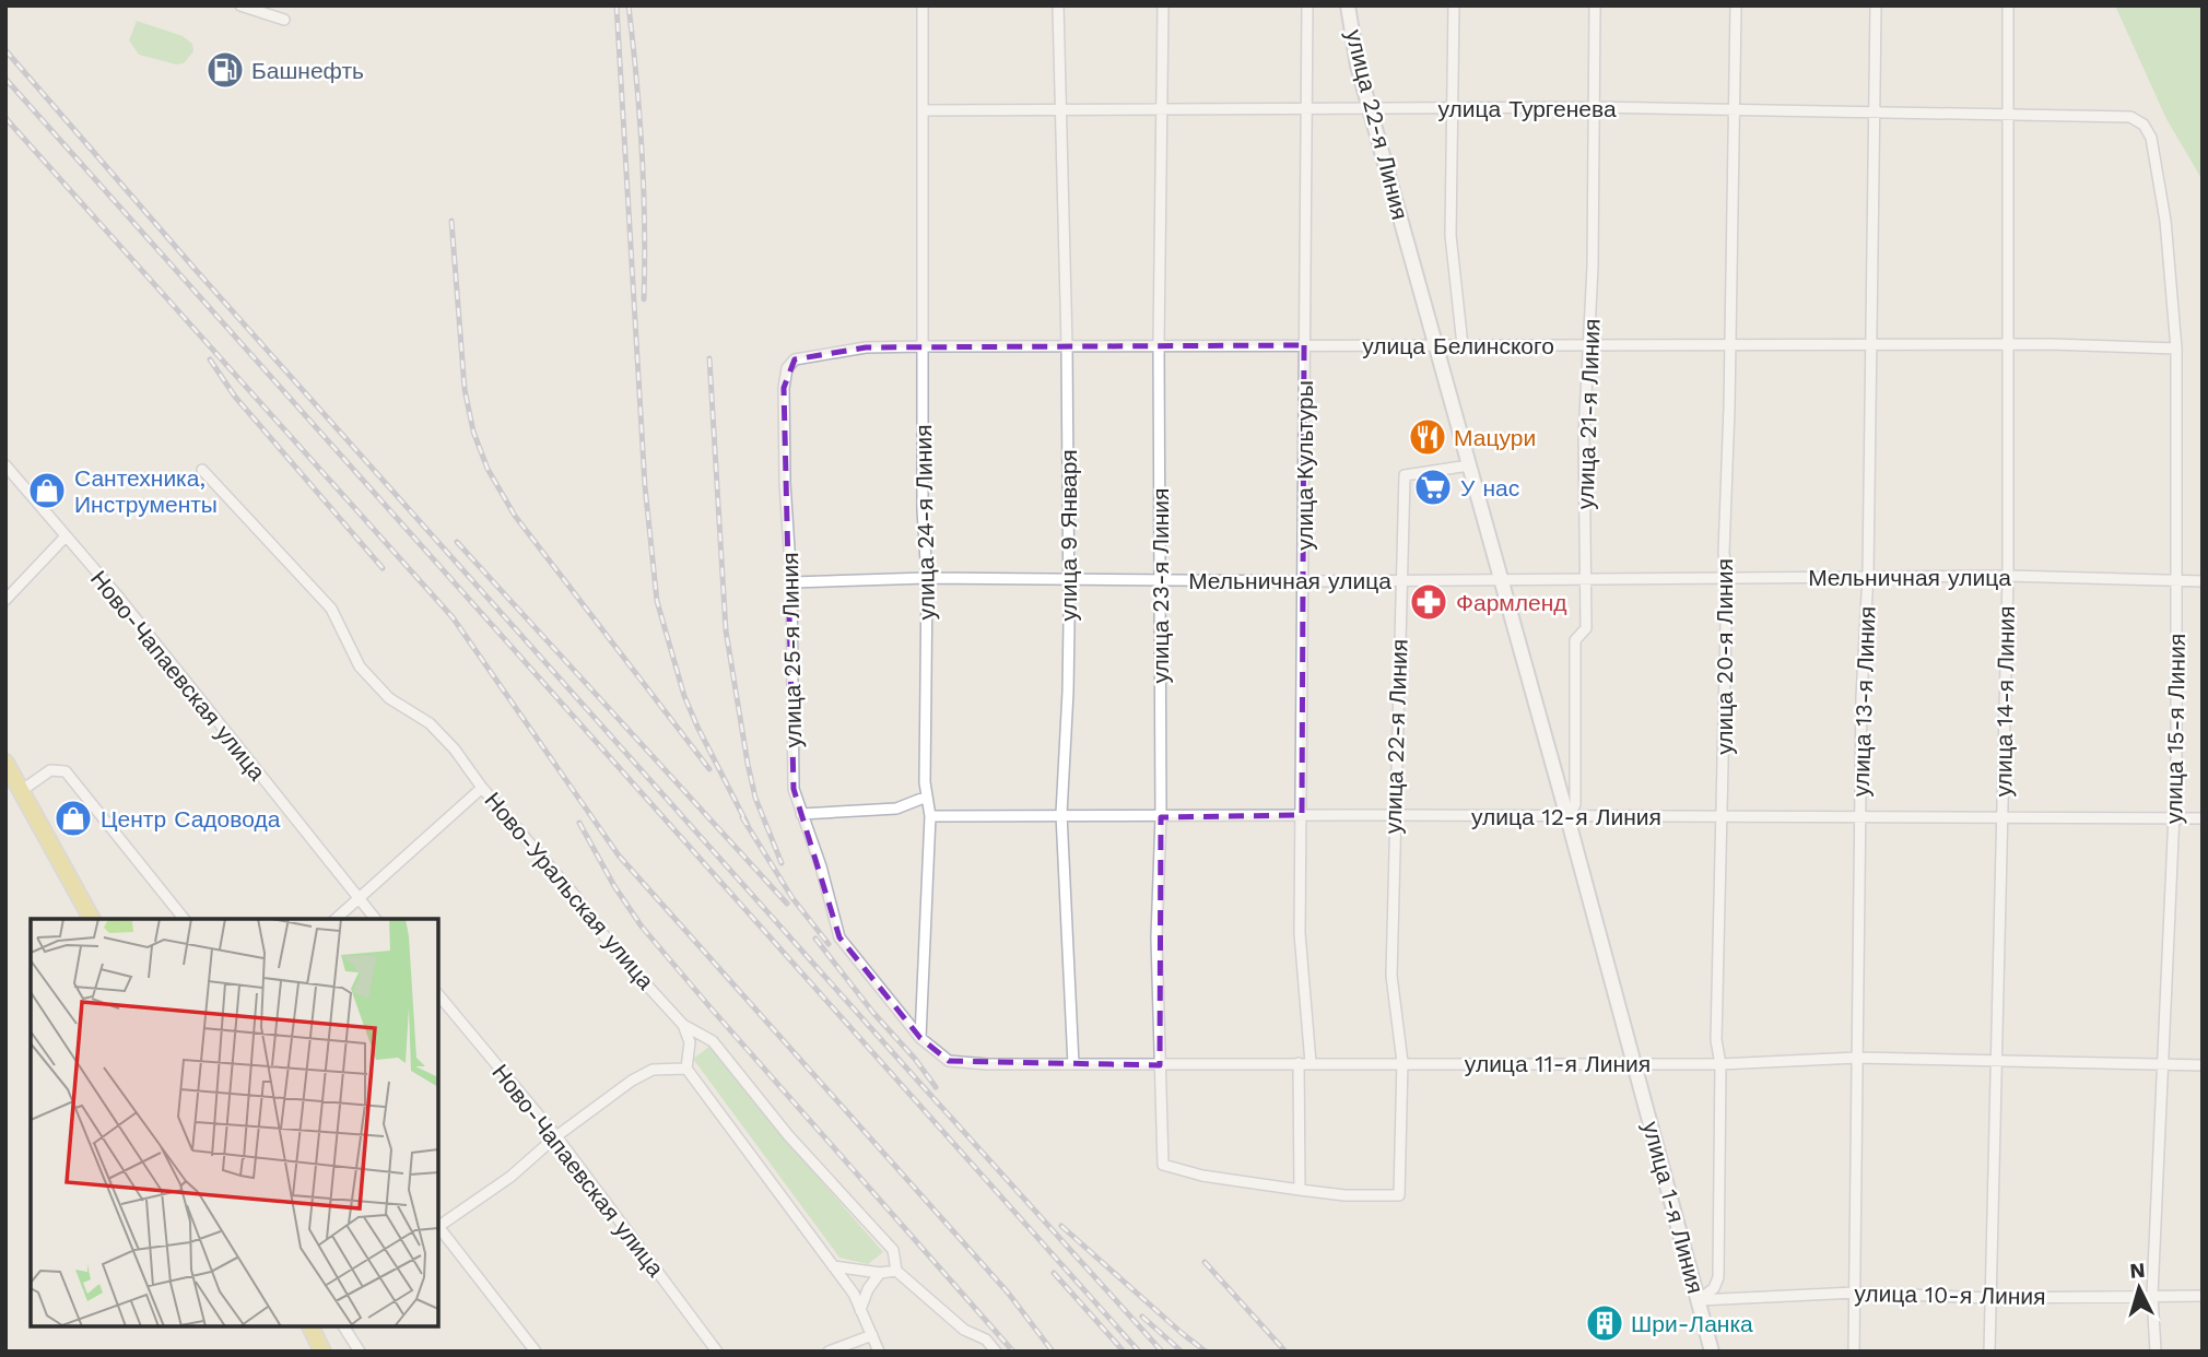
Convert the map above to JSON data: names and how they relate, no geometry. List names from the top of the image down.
{
  "streets": {
    "main road": ["улица 22-я Линия", "улица 21-я Линия", "улица 1-я Линия"],
    "street": [
      "улица Тургенева",
      "улица Белинского",
      "улица Культуры",
      "улица 24-я Линия",
      "улица 9 Января",
      "Мельничная улица",
      "улица 23-я Линия",
      "улица 25-я Линия",
      "улица 20-я Линия",
      "Ново-Чапаевская улица",
      "улица 13-я Линия",
      "улица 14-я Линия",
      "улица 15-я Линия",
      "улица 12-я Линия",
      "Ново-Уральская улица",
      "улица 11-я Линия",
      "улица 10-я Линия"
    ]
  },
  "crossings": [
    ["улица Тургенева", "улица 22-я Линия"],
    ["улица Тургенева", "улица 21-я Линия"],
    ["улица Тургенева", "улица Культуры"],
    ["улица Тургенева", "улица 24-я Линия"],
    ["улица Тургенева", "улица 9 Января"],
    ["улица Тургенева", "улица 23-я Линия"],
    ["улица Тургенева", "улица 20-я Линия"],
    ["улица Тургенева", "улица 13-я Линия"],
    ["улица Тургенева", "улица 14-я Линия"],
    ["улица Тургенева", "улица 15-я Линия"],
    ["улица 22-я Линия", "улица Белинского"],
    ["улица 22-я Линия", "улица 21-я Линия"],
    ["улица 22-я Линия", "Мельничная улица"],
    ["улица 22-я Линия", "улица 23-я Линия"],
    ["улица 22-я Линия", "улица 12-я Линия"],
    ["улица 22-я Линия", "улица 11-я Линия"],
    ["улица Белинского", "улица 21-я Линия"],
    ["улица Белинского", "улица Культуры"],
    ["улица Белинского", "улица 24-я Линия"],
    ["улица Белинского", "улица 9 Января"],
    ["улица Белинского", "улица 23-я Линия"],
    ["улица Белинского", "улица 25-я Линия"],
    ["улица Белинского", "улица 20-я Линия"],
    ["улица Белинского", "улица 13-я Линия"],
    ["улица Белинского", "улица 14-я Линия"],
    ["улица Белинского", "улица 15-я Линия"],
    ["улица 21-я Линия", "Мельничная улица"],
    ["улица 21-я Линия", "улица 12-я Линия"],
    ["улица 21-я Линия", "улица 11-я Линия"],
    ["улица 21-я Линия", "улица 1-я Линия"],
    ["улица Культуры", "Мельничная улица"],
    ["улица Культуры", "улица 12-я Линия"],
    ["улица Культуры", "улица 11-я Линия"],
    ["улица 24-я Линия", "Мельничная улица"],
    ["улица 24-я Линия", "улица 25-я Линия"],
    ["улица 24-я Линия", "улица 12-я Линия"],
    ["улица 24-я Линия", "улица 11-я Линия"],
    ["улица 9 Января", "Мельничная улица"],
    ["улица 9 Января", "улица 12-я Линия"],
    ["улица 9 Января", "улица 11-я Линия"],
    ["Мельничная улица", "улица 23-я Линия"],
    ["Мельничная улица", "улица 25-я Линия"],
    ["Мельничная улица", "улица 20-я Линия"],
    ["Мельничная улица", "улица 13-я Линия"],
    ["Мельничная улица", "улица 14-я Линия"],
    ["Мельничная улица", "улица 15-я Линия"],
    ["улица 23-я Линия", "улица 12-я Линия"],
    ["улица 23-я Линия", "улица 11-я Линия"],
    ["улица 25-я Линия", "улица 11-я Линия"],
    ["улица 20-я Линия", "улица 12-я Линия"],
    ["улица 20-я Линия", "улица 11-я Линия"],
    ["улица 20-я Линия", "улица 1-я Линия"],
    ["улица 20-я Линия", "улица 10-я Линия"],
    ["улица 13-я Линия", "улица 12-я Линия"],
    ["улица 13-я Линия", "улица 11-я Линия"],
    ["улица 13-я Линия", "улица 10-я Линия"],
    ["улица 14-я Линия", "улица 12-я Линия"],
    ["улица 14-я Линия", "улица 11-я Линия"],
    ["улица 14-я Линия", "улица 10-я Линия"],
    ["улица 15-я Линия", "улица 12-я Линия"],
    ["улица 15-я Линия", "улица 11-я Линия"],
    ["улица 15-я Линия", "улица 10-я Линия"],
    ["улица 11-я Линия", "улица 1-я Линия"],
    ["улица 1-я Линия", "улица 10-я Линия"]
  ],
  "places": {
    "fuel station": ["Башнефть"],
    "restaurant": ["Мацури"],
    "supermarket": ["У нас"],
    "shop": ["Сантехника, Инструменты", "Центр Садовода"],
    "pharmacy": ["Фармленд"],
    "building": ["Шри-Ланка"]
  },
  "north": "top"
}
